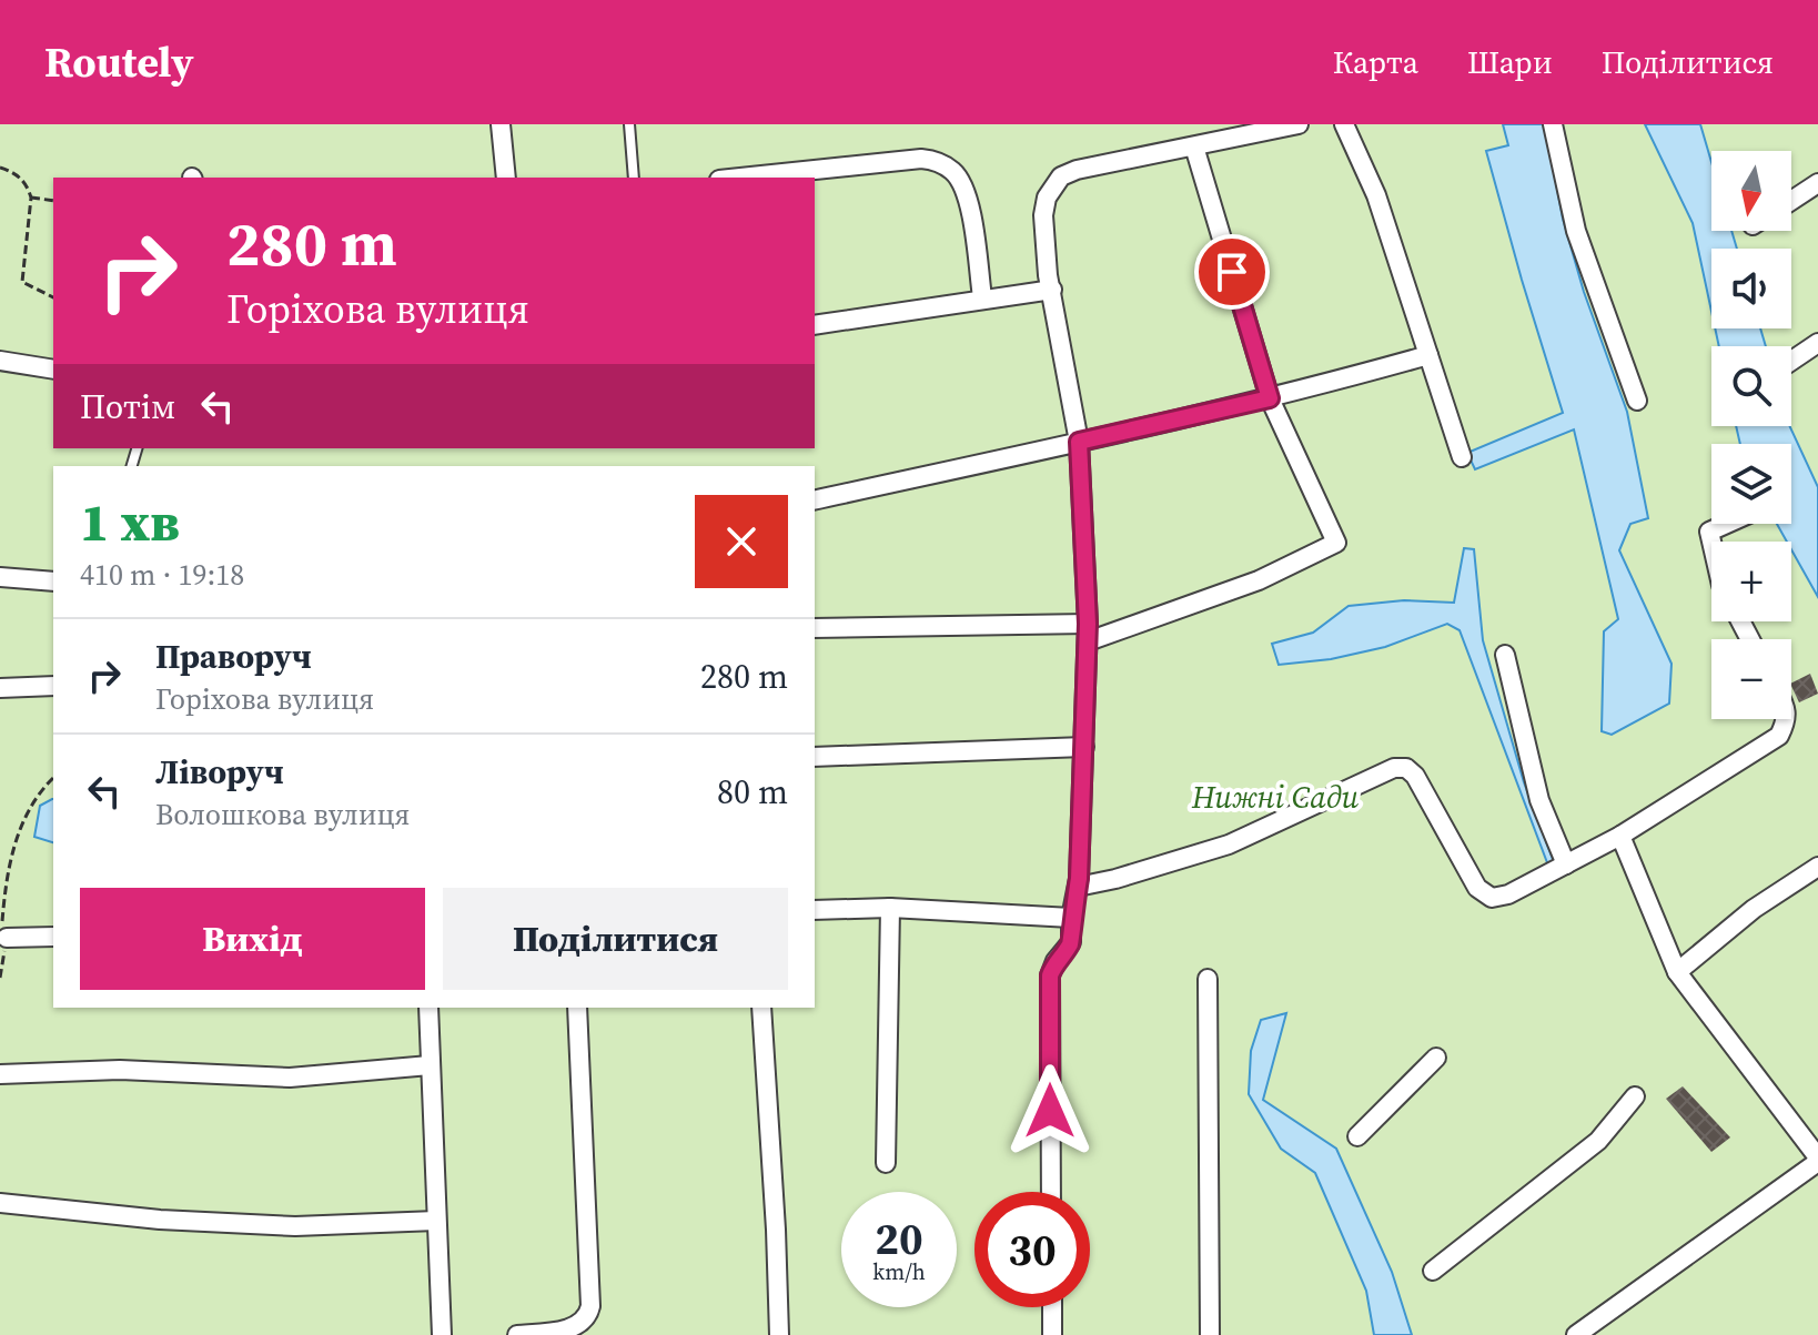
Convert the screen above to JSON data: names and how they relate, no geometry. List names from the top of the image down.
{
  "parks": ["Нижні Сади"],
  "north": "bottom",
  "page": {
    "header": "Routely",
    "nav": ["Карта", "Шари", "Поділитися"],
    "map_buttons": ["+", "−"],
    "turn": ["280 m", "Горіхова вулиця"],
    "then": "Потім",
    "heading": ["1 хв", "410 m · 19:18"],
    "list": [
      {
        "name": "Праворуч",
        "note": "Горіхова вулиця",
        "value": "280 m"
      },
      {
        "name": "Ліворуч",
        "note": "Волошкова вулиця",
        "value": "80 m"
      }
    ],
    "buttons": ["Вихід", "Поділитися"],
    "speed": "20 km/h",
    "limit": "30"
  }
}
